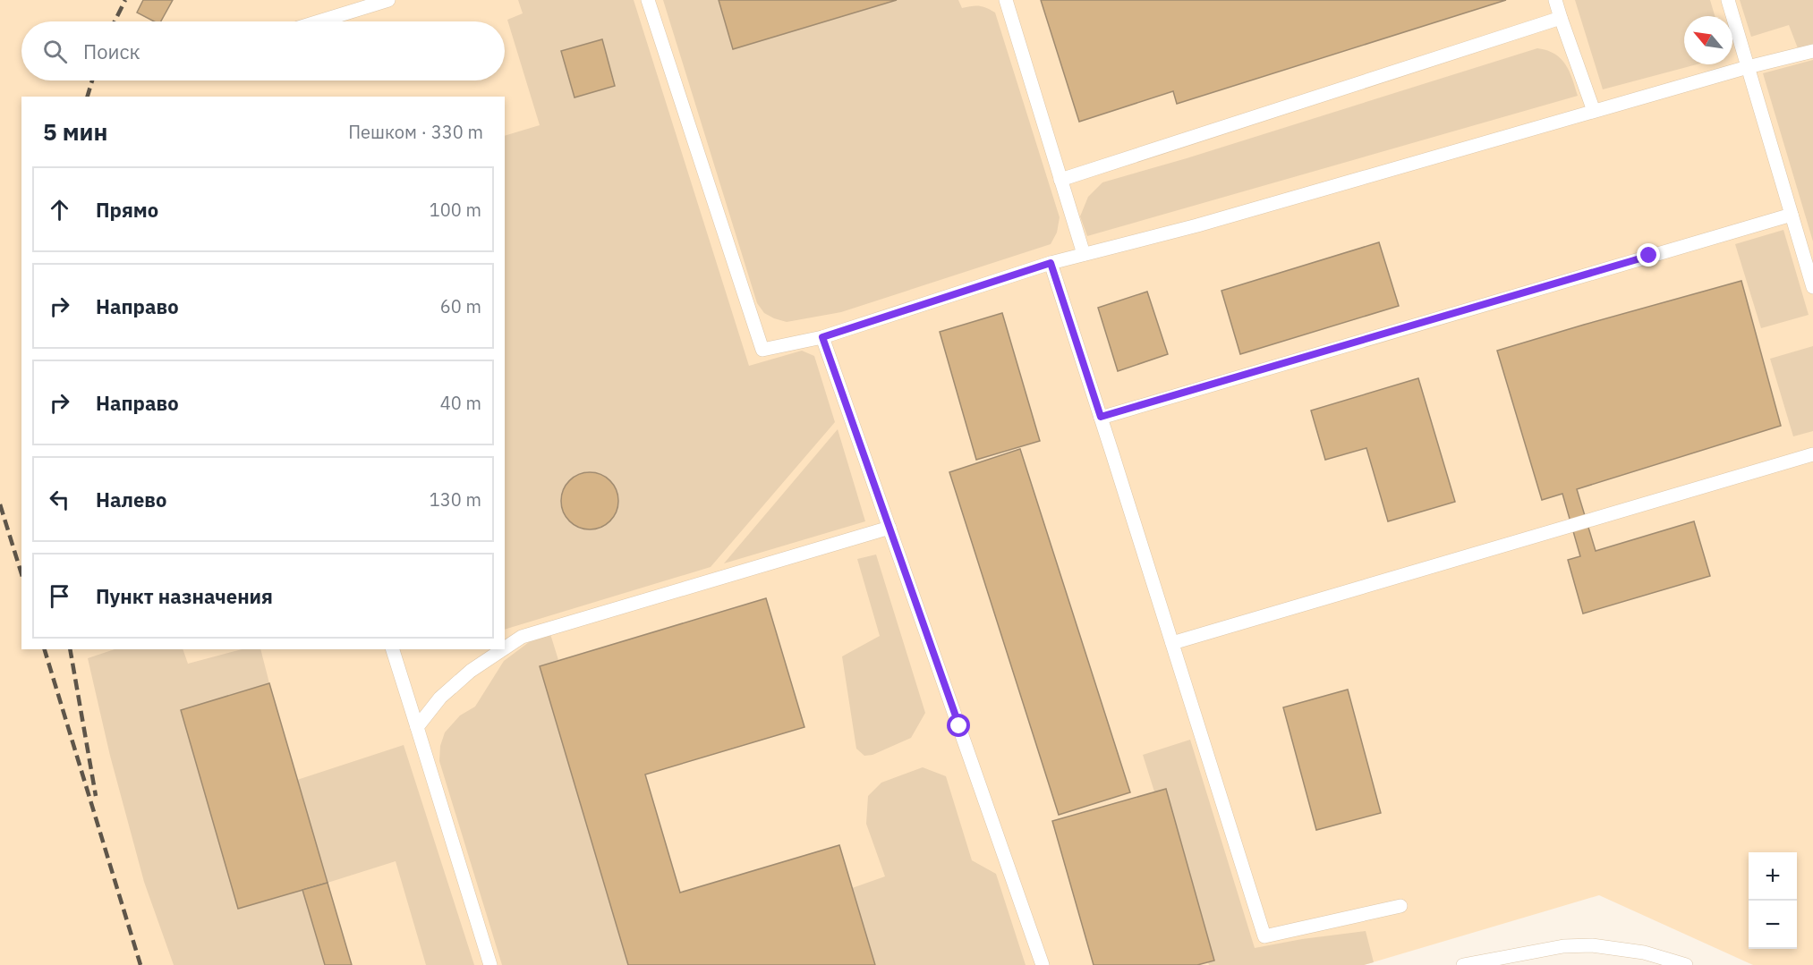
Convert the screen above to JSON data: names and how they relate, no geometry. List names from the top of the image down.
{
  "north": "top left",
  "page": {
    "search": "Поиск",
    "heading": ["5 мин", "Пешком · 330 m"],
    "list": [
      ["Прямо", "100 m"],
      ["Направо", "60 m"],
      ["Направо", "40 m"],
      ["Налево", "130 m"],
      "Пункт назначения"
    ],
    "map_buttons": ["+", "−"]
  }
}
